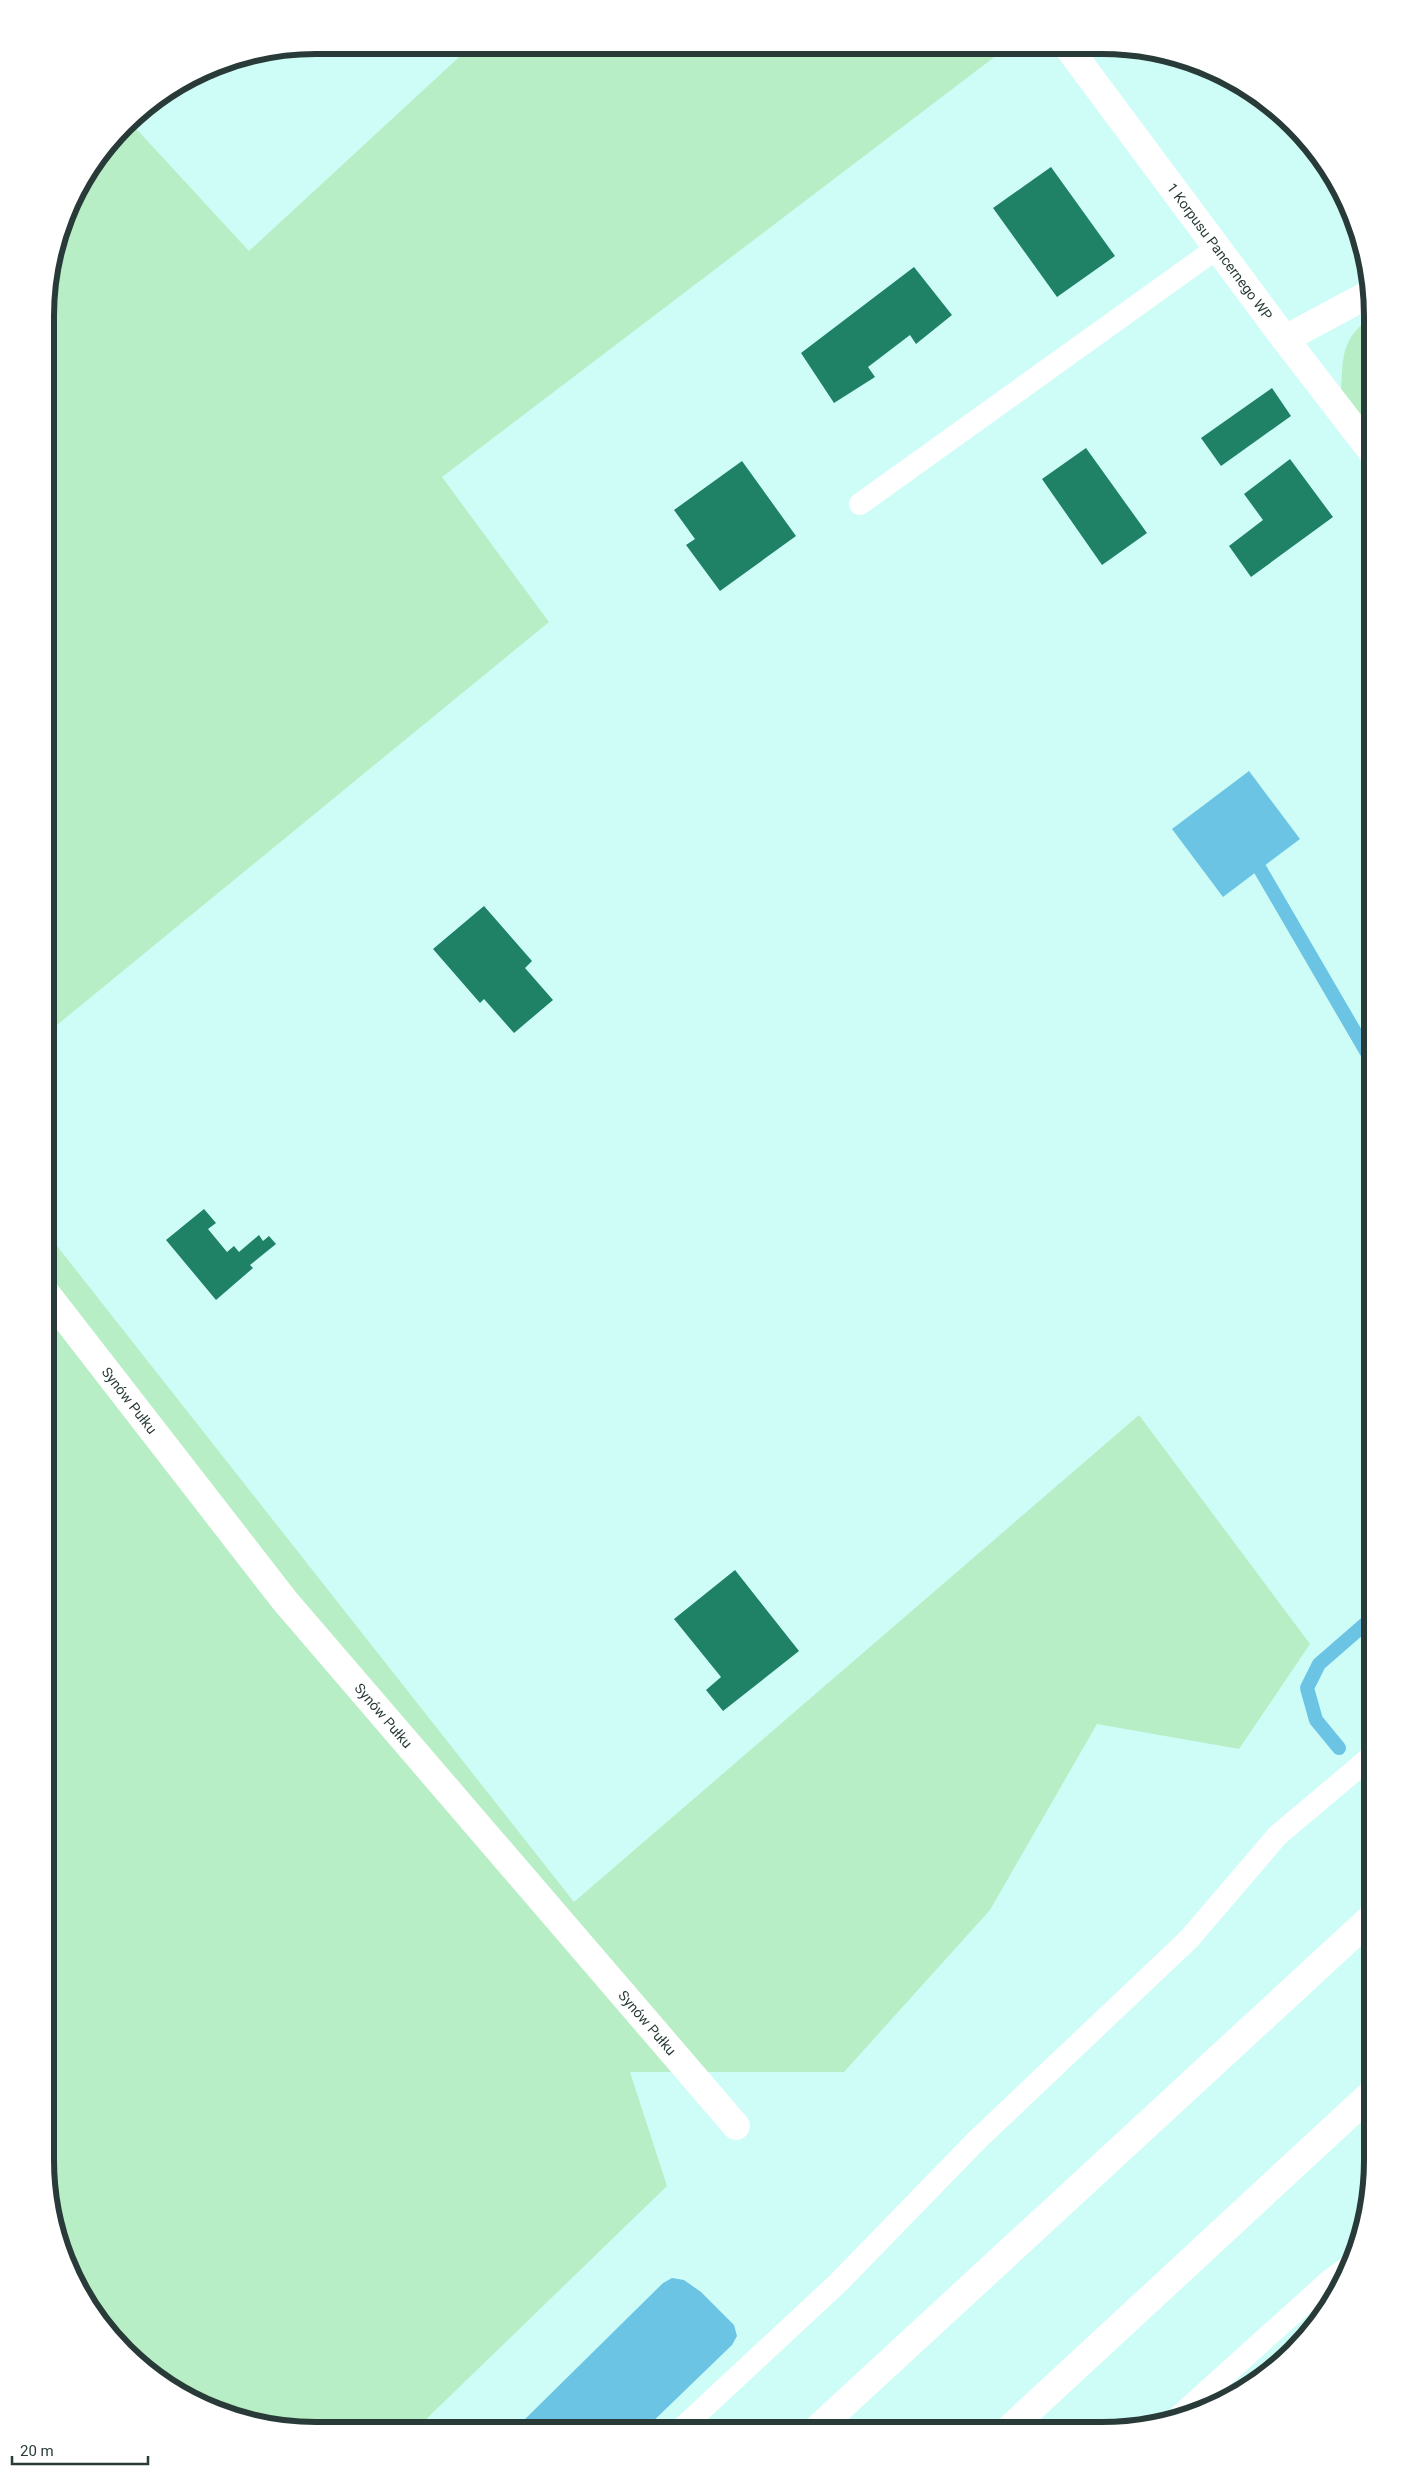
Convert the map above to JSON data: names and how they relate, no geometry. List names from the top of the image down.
{
  "streets": {
    "main road": ["1 Korpusu Pancernego WP", "Synów Pułku"]
  },
  "scale_bar": "20 m"
}
